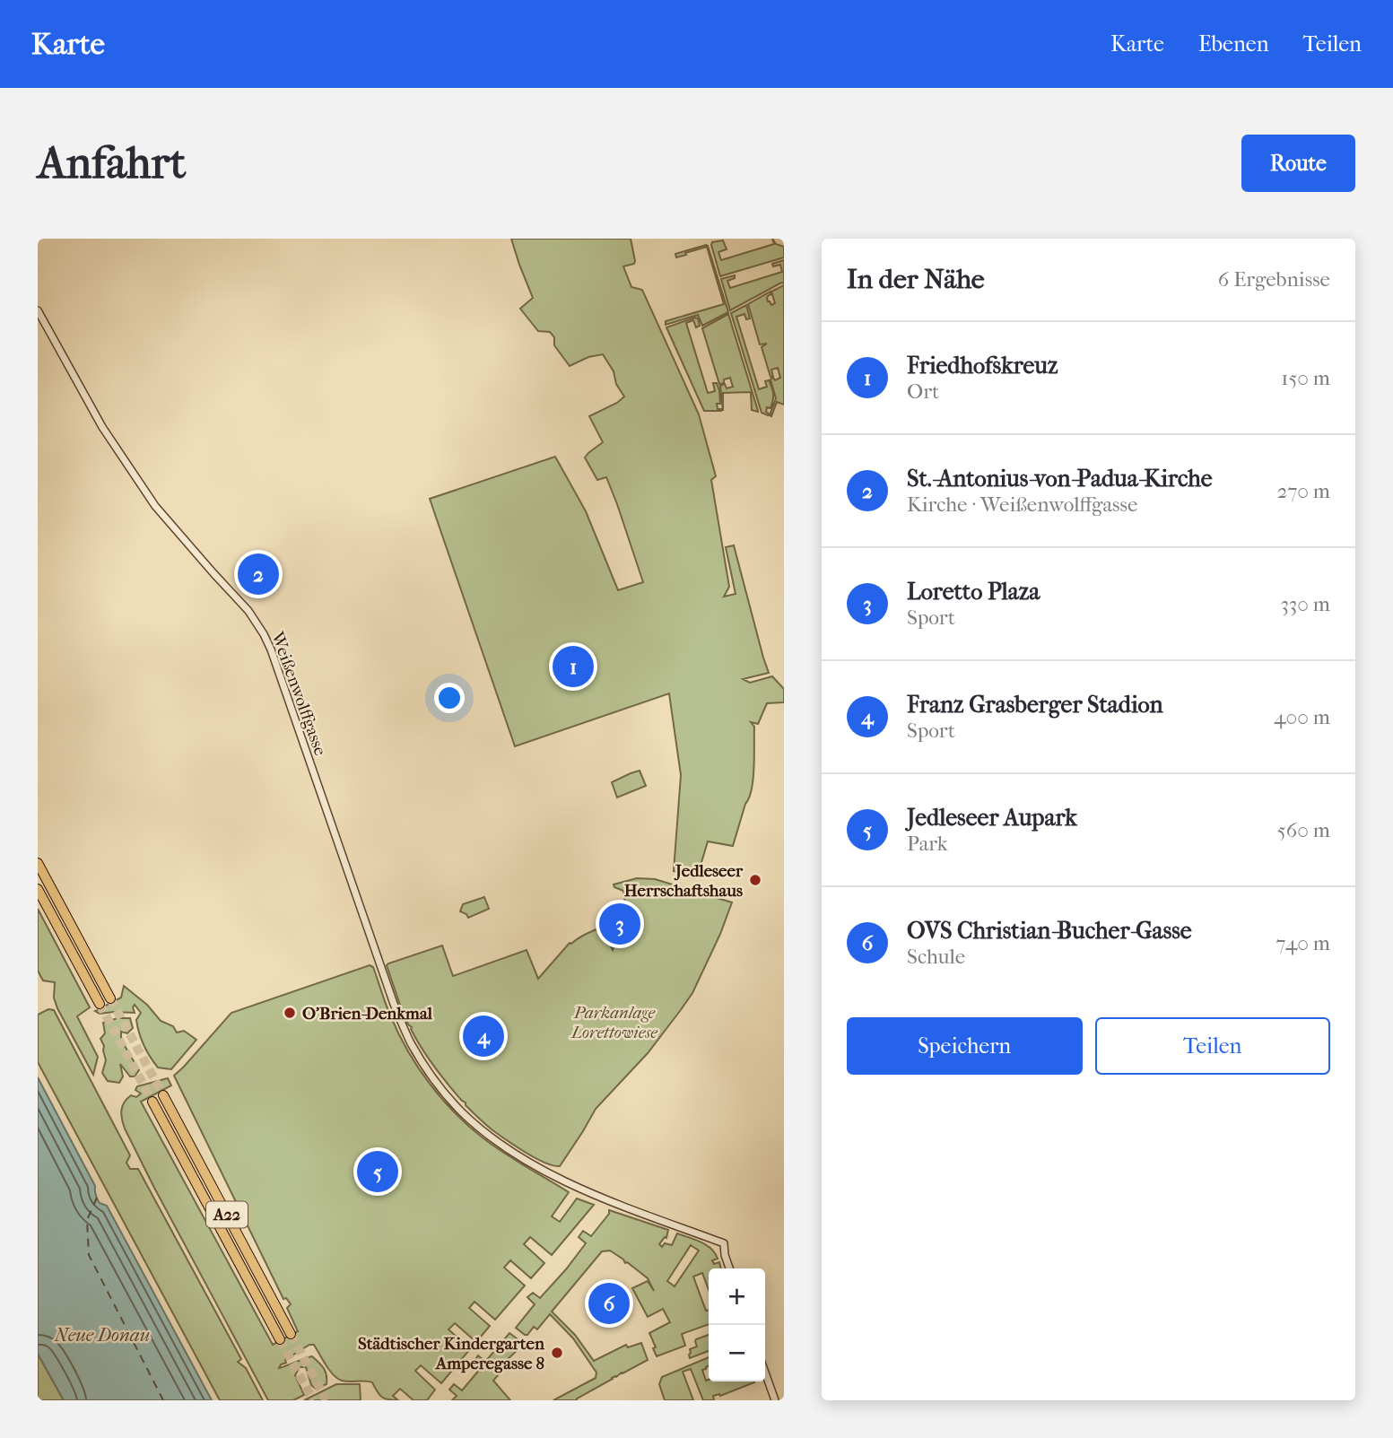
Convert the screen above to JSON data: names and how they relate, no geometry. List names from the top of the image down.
{
  "streets": {
    "highway": ["A22"],
    "street": ["Weißenwolffgasse"]
  },
  "water": ["Neue Donau"],
  "parks": ["Parkanlage Lorettowiese"],
  "places": ["Jedleseer Herrschaftshaus", "O'Brien-Denkmal", "Städtischer Kindergarten Amperegasse 8"],
  "page": {
    "header": "Karte",
    "nav": ["Karte", "Ebenen", "Teilen"],
    "buttons": [
      "Route",
      ["Speichern", "Teilen"]
    ],
    "title": "Anfahrt",
    "heading": ["In der Nähe", "6 Ergebnisse"],
    "list": [
      {
        "mark": "1",
        "name": "Friedhofskreuz",
        "note": "Ort",
        "value": "150 m"
      },
      {
        "mark": "2",
        "name": "St.-Antonius-von-Padua-Kirche",
        "note": "Kirche · Weißenwolffgasse",
        "value": "270 m"
      },
      {
        "mark": "3",
        "name": "Loretto Plaza",
        "note": "Sport",
        "value": "330 m"
      },
      {
        "mark": "4",
        "name": "Franz Grasberger Stadion",
        "note": "Sport",
        "value": "400 m"
      },
      {
        "mark": "5",
        "name": "Jedleseer Aupark",
        "note": "Park",
        "value": "560 m"
      },
      {
        "mark": "6",
        "name": "OVS Christian-Bucher-Gasse",
        "note": "Schule",
        "value": "740 m"
      }
    ],
    "pins": [
      "2",
      "1",
      "3",
      "4",
      "5",
      "6"
    ],
    "map_buttons": ["+", "−"]
  }
}
